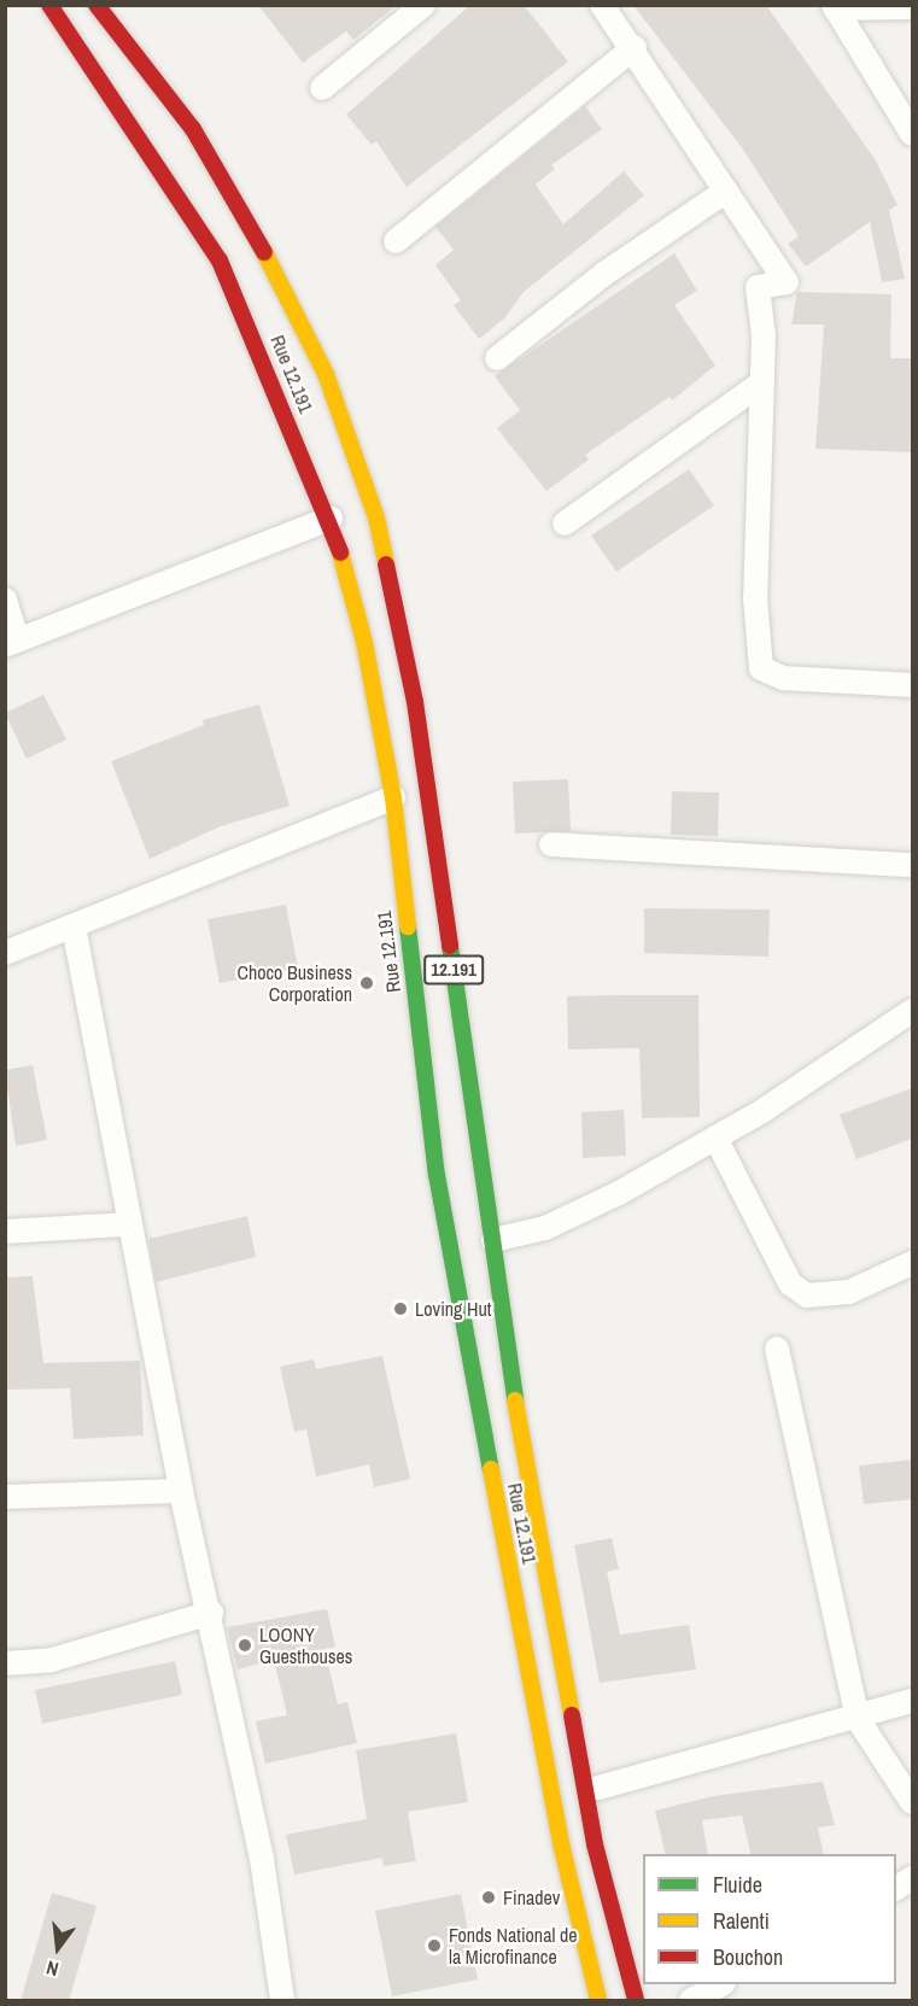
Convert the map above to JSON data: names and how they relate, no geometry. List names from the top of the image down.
{
  "streets": {
    "main road": ["Rue 12.191", "12.191"]
  },
  "places": [
    "Choco Business Corporation",
    "Loving Hut",
    "LOONY Guesthouses",
    "Finadev",
    "Fonds National de la Microfinance"
  ],
  "legend": ["Fluide", "Ralenti", "Bouchon"],
  "north": "bottom"
}
